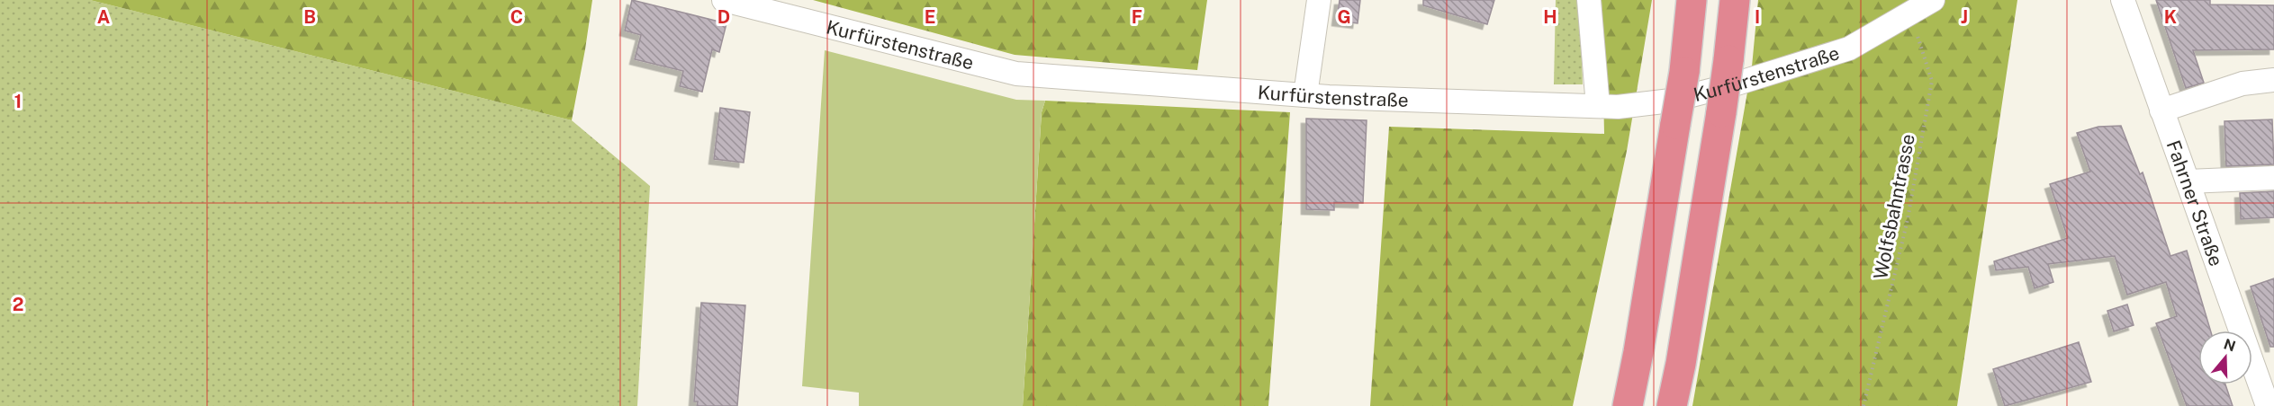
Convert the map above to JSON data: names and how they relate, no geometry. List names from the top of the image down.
{
  "streets": {
    "street": ["Kurfürstenstraße", "Fahrner Straße"],
    "path": ["Wolfsbahntrasse"]
  },
  "crossings": [
    ["Kurfürstenstraße", "Wolfsbahntrasse"]
  ],
  "north": "top",
  "grid": {
    "columns": [
      "A",
      "B",
      "C",
      "D",
      "E",
      "F",
      "G",
      "H",
      "I",
      "J",
      "K"
    ],
    "rows": ["1", "2"]
  }
}
